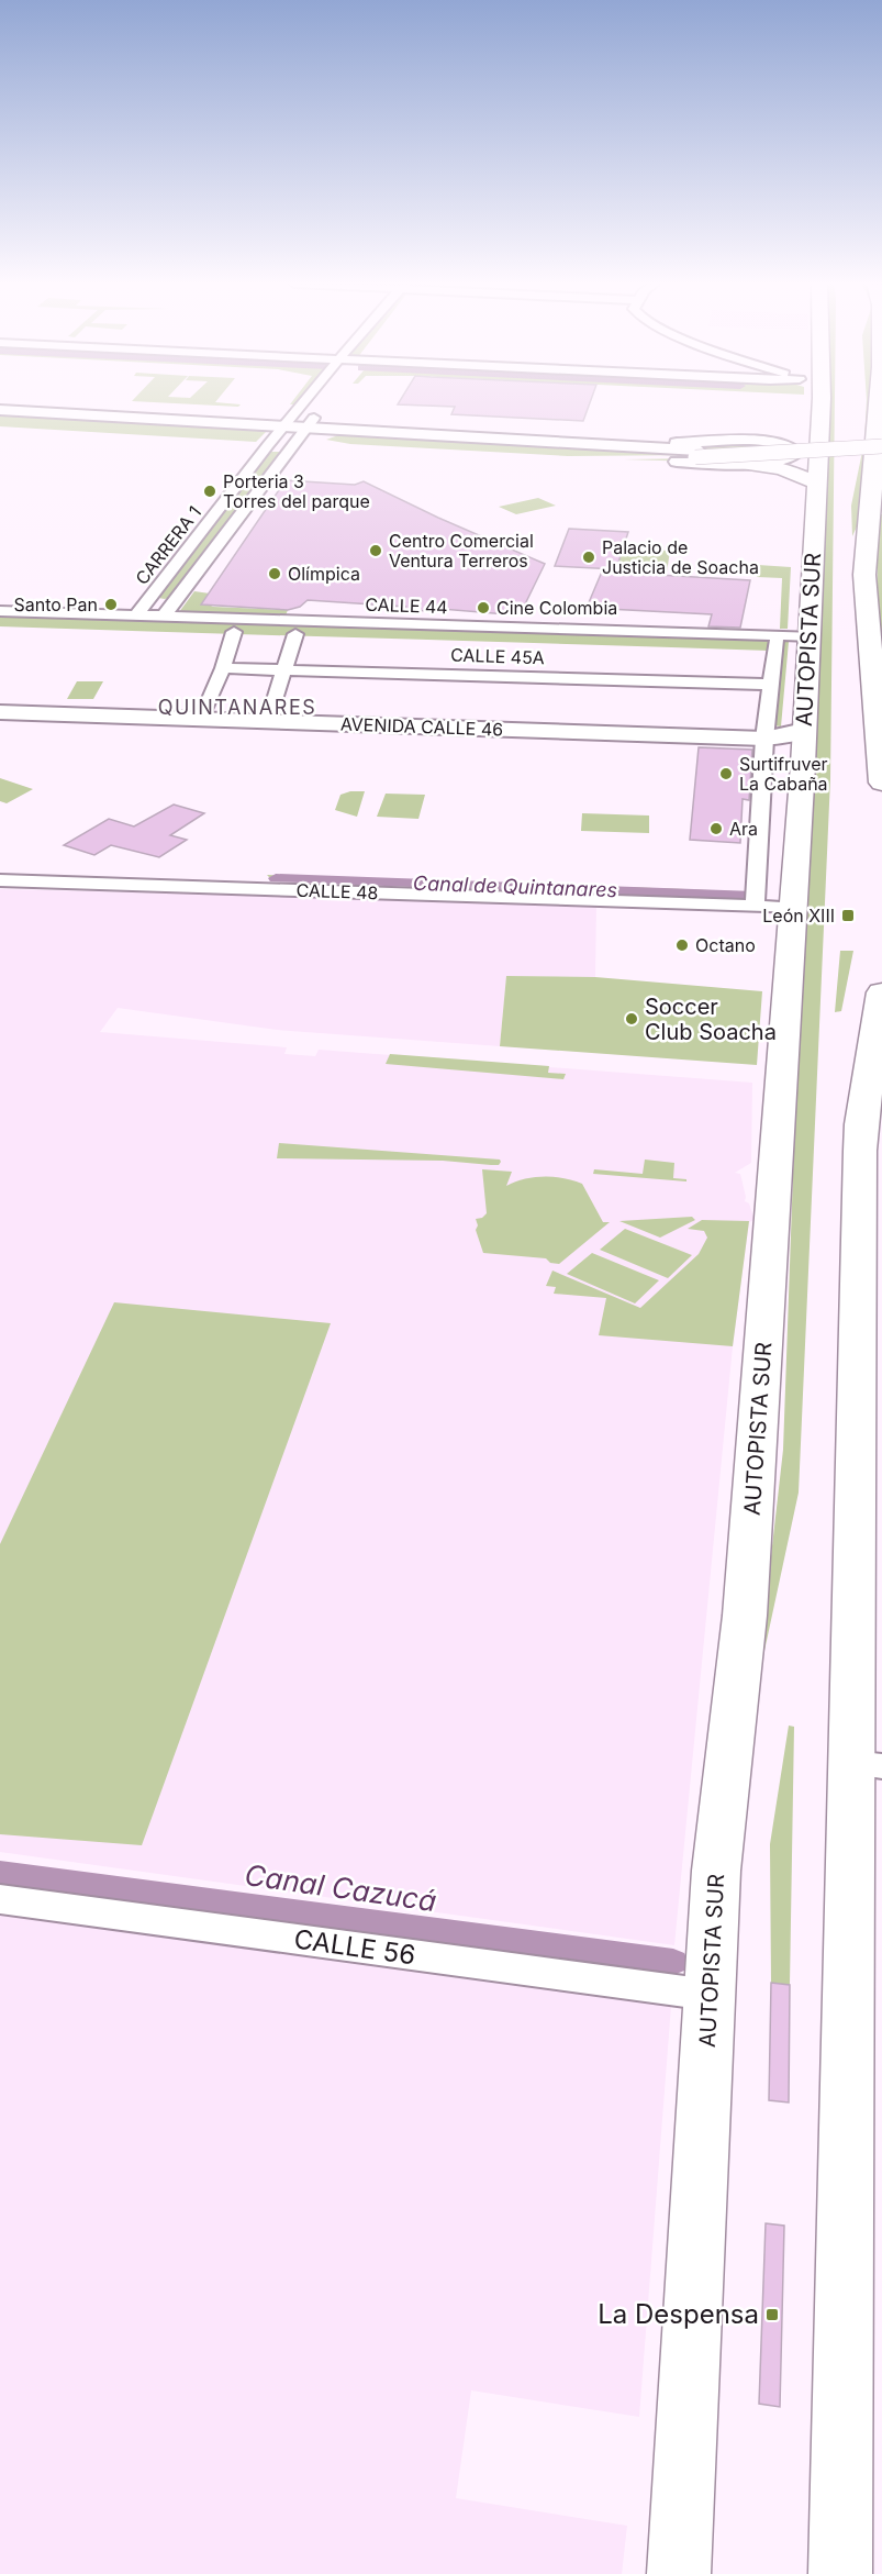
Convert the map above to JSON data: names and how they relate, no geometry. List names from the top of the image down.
{
  "streets": {
    "highway": ["AUTOPISTA SUR"],
    "main road": ["AVENIDA CALLE 46"],
    "street": [
      "CARRERA 1",
      "CALLE 44",
      "CALLE 45A",
      "CALLE 48",
      "CALLE 56"
    ]
  },
  "crossings": [
    ["CARRERA 1", "CALLE 44"],
    ["CALLE 44", "AUTOPISTA SUR"],
    ["AUTOPISTA SUR", "AVENIDA CALLE 46"],
    ["AUTOPISTA SUR", "CALLE 48"],
    ["AUTOPISTA SUR", "CALLE 56"]
  ],
  "districts": ["QUINTANARES"],
  "water": ["Canal de Quintanares", "Canal Cazucá"],
  "places": {
    "other": [
      "Porteria 3 Torres del parque",
      "Centro Comercial Ventura Terreros",
      "Palacio de Justicia de Soacha",
      "Olímpica",
      "Santo Pan",
      "Cine Colombia",
      "Surtifruver La Cabaña",
      "Ara",
      "Octano",
      "Soccer Club Soacha"
    ],
    "transit": ["León XIII", "La Despensa"]
  }
}
